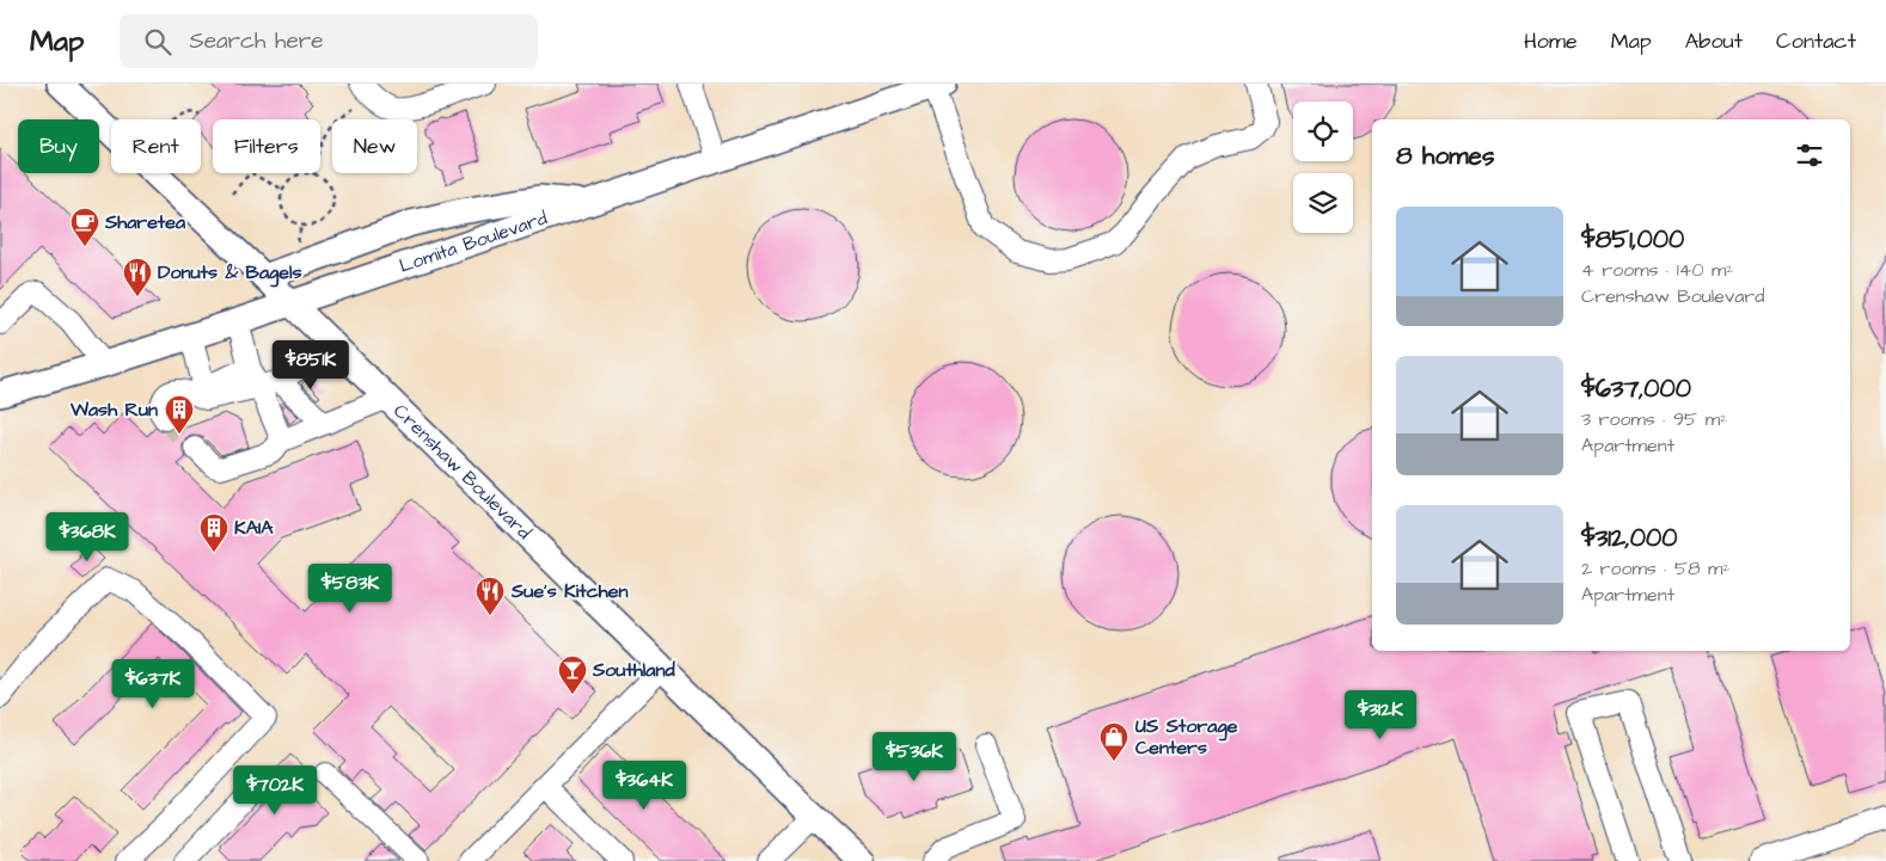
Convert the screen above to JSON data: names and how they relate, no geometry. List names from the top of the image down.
{
  "streets": {
    "main road": ["Lomita Boulevard", "Crenshaw Boulevard"]
  },
  "crossings": [
    ["Lomita Boulevard", "Crenshaw Boulevard"]
  ],
  "places": {
    "cafe": ["Sharetea"],
    "restaurant": ["Donuts & Bagels", "Sue's Kitchen"],
    "building": ["Wash Run", "KAIA"],
    "bar": ["Southland"],
    "shop": ["US Storage Centers"]
  },
  "page": {
    "header": "Map",
    "search": "Search here",
    "nav": [
      "Home",
      "Map",
      "About",
      "Contact"
    ],
    "chip": [
      "Buy",
      "Rent",
      "Filters",
      "New"
    ],
    "heading": "8 homes",
    "list": [
      {
        "name": "$851,000",
        "note": "4 rooms · 140 m² · Crenshaw Boulevard"
      },
      {
        "name": "$637,000",
        "note": "3 rooms · 95 m² · Apartment"
      },
      {
        "name": "$312,000",
        "note": "2 rooms · 58 m² · Apartment"
      }
    ],
    "price": [
      "$851K",
      "$368K",
      "$583K",
      "$637K",
      "$312K",
      "$536K",
      "$364K",
      "$702K"
    ]
  }
}
